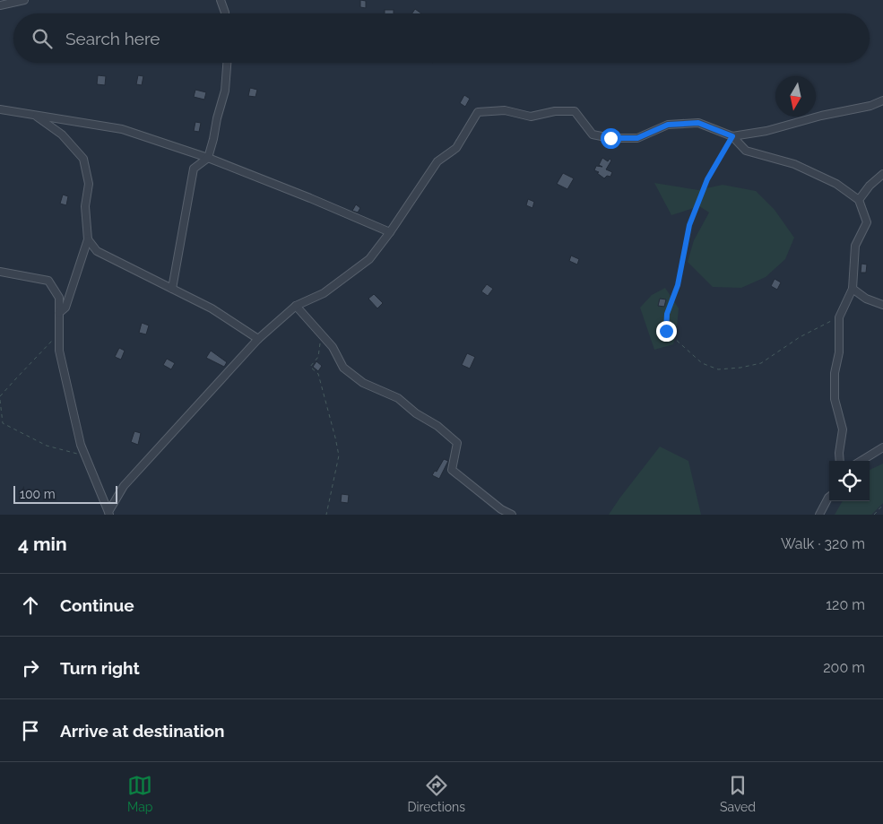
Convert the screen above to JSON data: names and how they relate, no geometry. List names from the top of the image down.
{
  "scale_bar": "100 m",
  "north": "bottom",
  "page": {
    "search": "Search here",
    "scale": "100 m",
    "heading": ["4 min", "Walk · 320 m"],
    "list": [
      ["Continue", "120 m"],
      ["Turn right", "200 m"],
      "Arrive at destination"
    ],
    "nav": ["Map", "Directions", "Saved"]
  }
}
